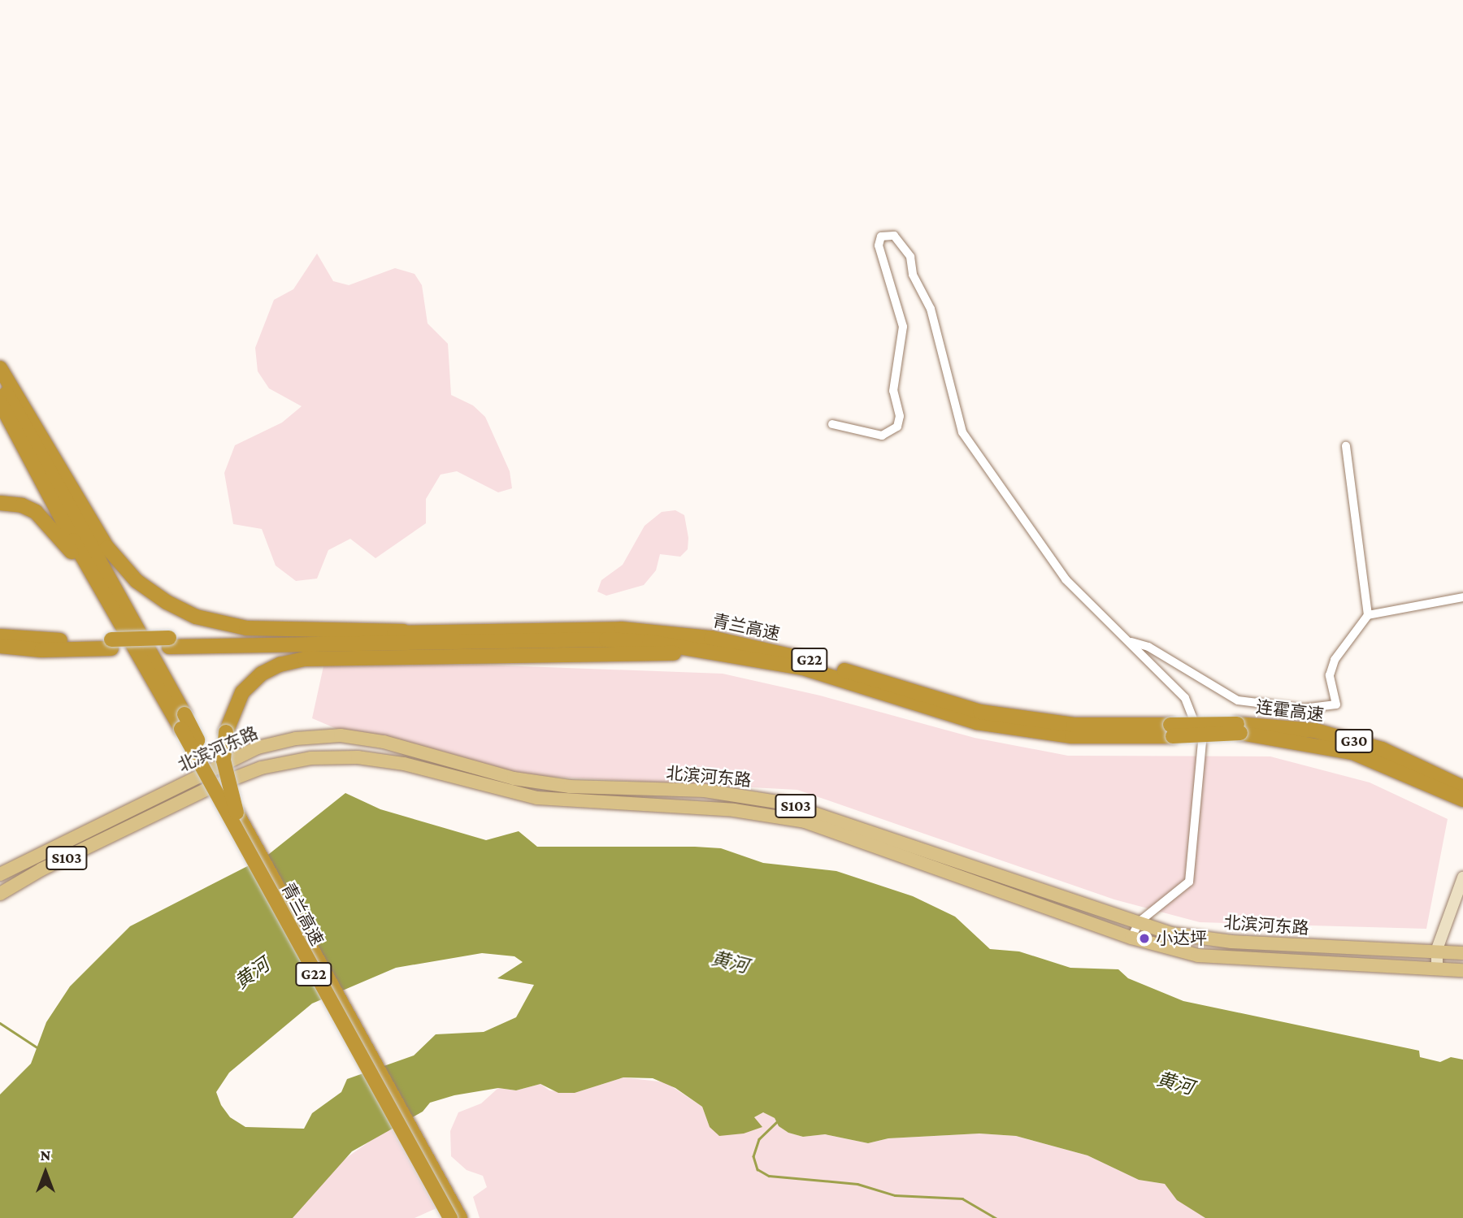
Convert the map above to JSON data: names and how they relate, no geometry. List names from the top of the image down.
{
  "streets": {
    "highway": [
      "青兰高速",
      "G22",
      "连霍高速",
      "G30"
    ],
    "main road": ["北滨河东路", "S103"]
  },
  "crossings": [
    ["青兰高速", "连霍高速"]
  ],
  "water": ["黄河"],
  "places": ["小达坪"],
  "north": "top"
}
